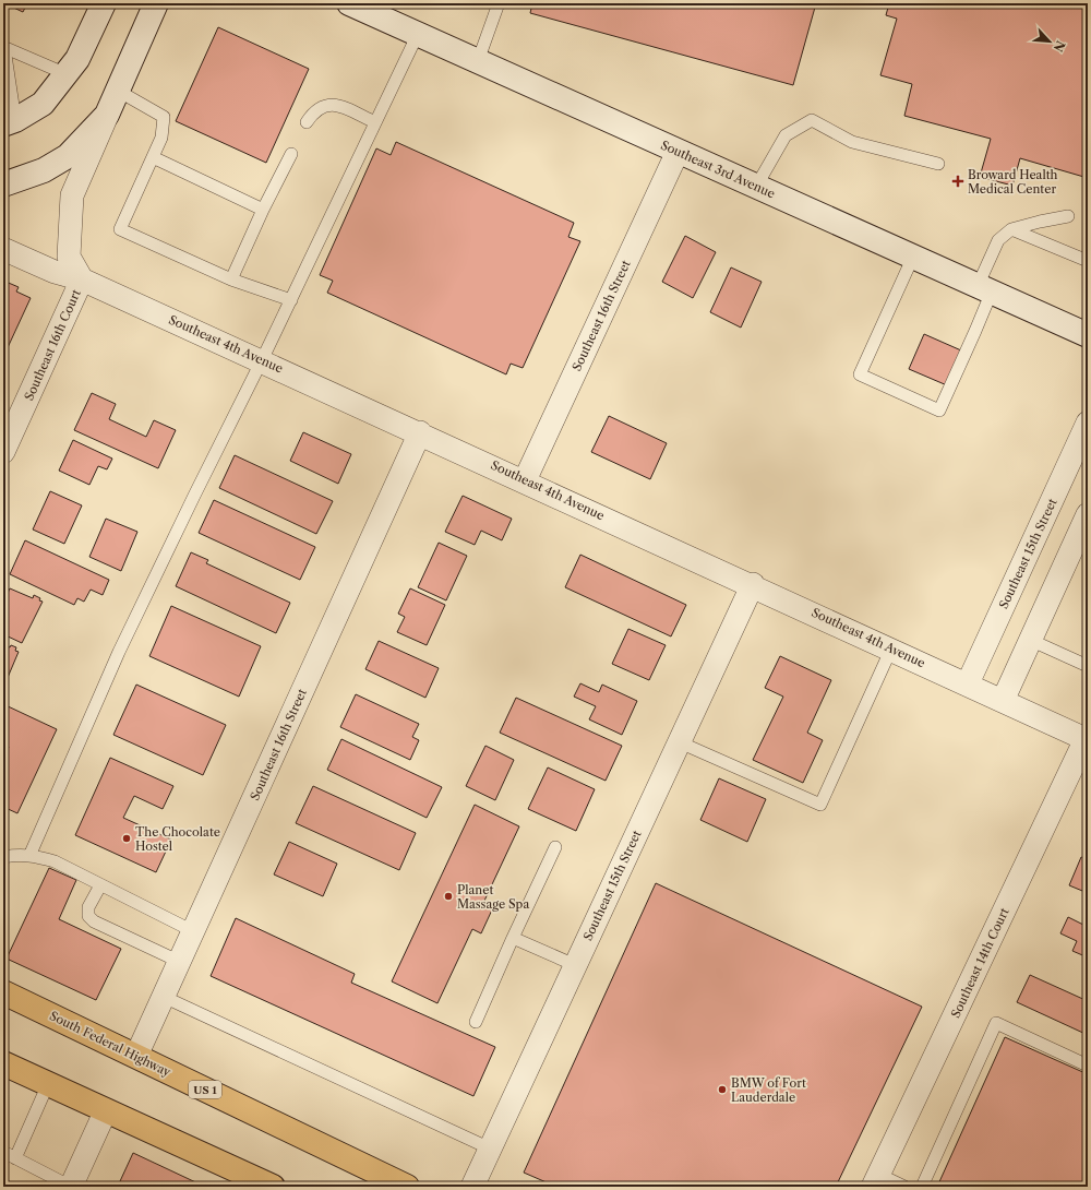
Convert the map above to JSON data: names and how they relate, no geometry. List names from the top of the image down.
{
  "streets": {
    "main road": ["Southeast 3rd Avenue", "South Federal Highway", "US 1"],
    "street": [
      "Southeast 16th Street",
      "Southeast 4th Avenue",
      "Southeast 16th Court",
      "Southeast 15th Street",
      "Southeast 14th Court"
    ]
  },
  "crossings": [
    ["Southeast 3rd Avenue", "Southeast 16th Street"],
    ["Southeast 16th Street", "Southeast 4th Avenue"],
    ["Southeast 16th Street", "South Federal Highway"],
    ["Southeast 4th Avenue", "Southeast 16th Court"],
    ["Southeast 4th Avenue", "Southeast 15th Street"],
    ["Southeast 4th Avenue", "Southeast 14th Court"]
  ],
  "places": {
    "health": ["Broward Health Medical Center"],
    "other": ["The Chocolate Hostel", "Planet Massage Spa", "BMW of Fort Lauderdale"]
  },
  "north": "bottom right"
}
